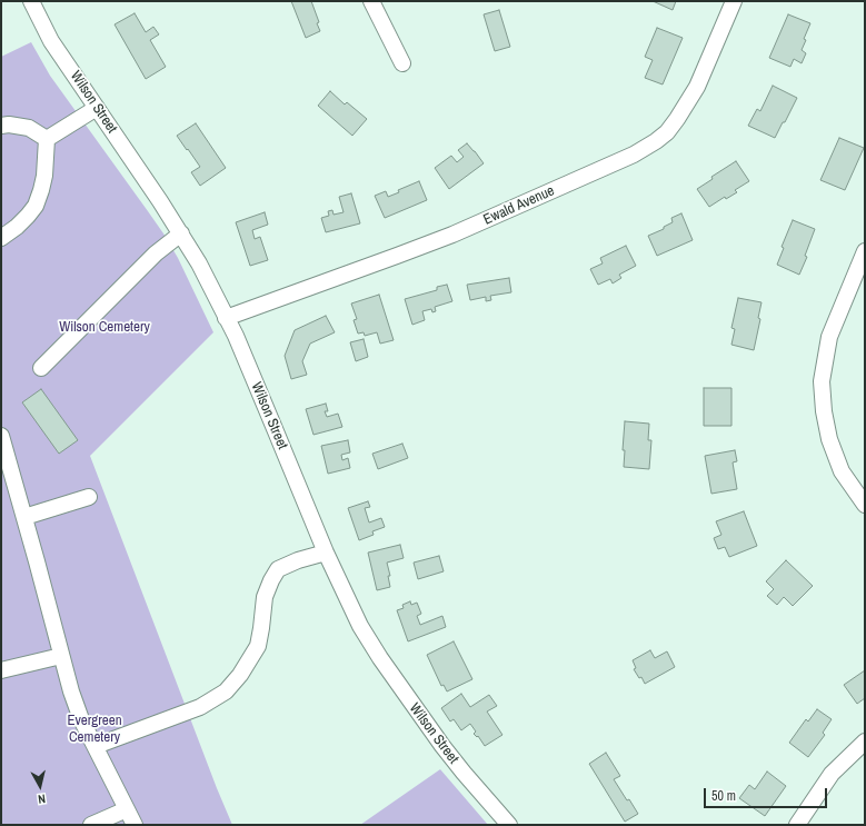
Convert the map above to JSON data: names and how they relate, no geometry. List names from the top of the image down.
{
  "streets": {
    "street": ["Wilson Street", "Ewald Avenue"]
  },
  "crossings": [
    ["Wilson Street", "Ewald Avenue"]
  ],
  "parks": ["Wilson Cemetery", "Evergreen Cemetery"],
  "scale_bar": "50 m",
  "north": "bottom"
}
